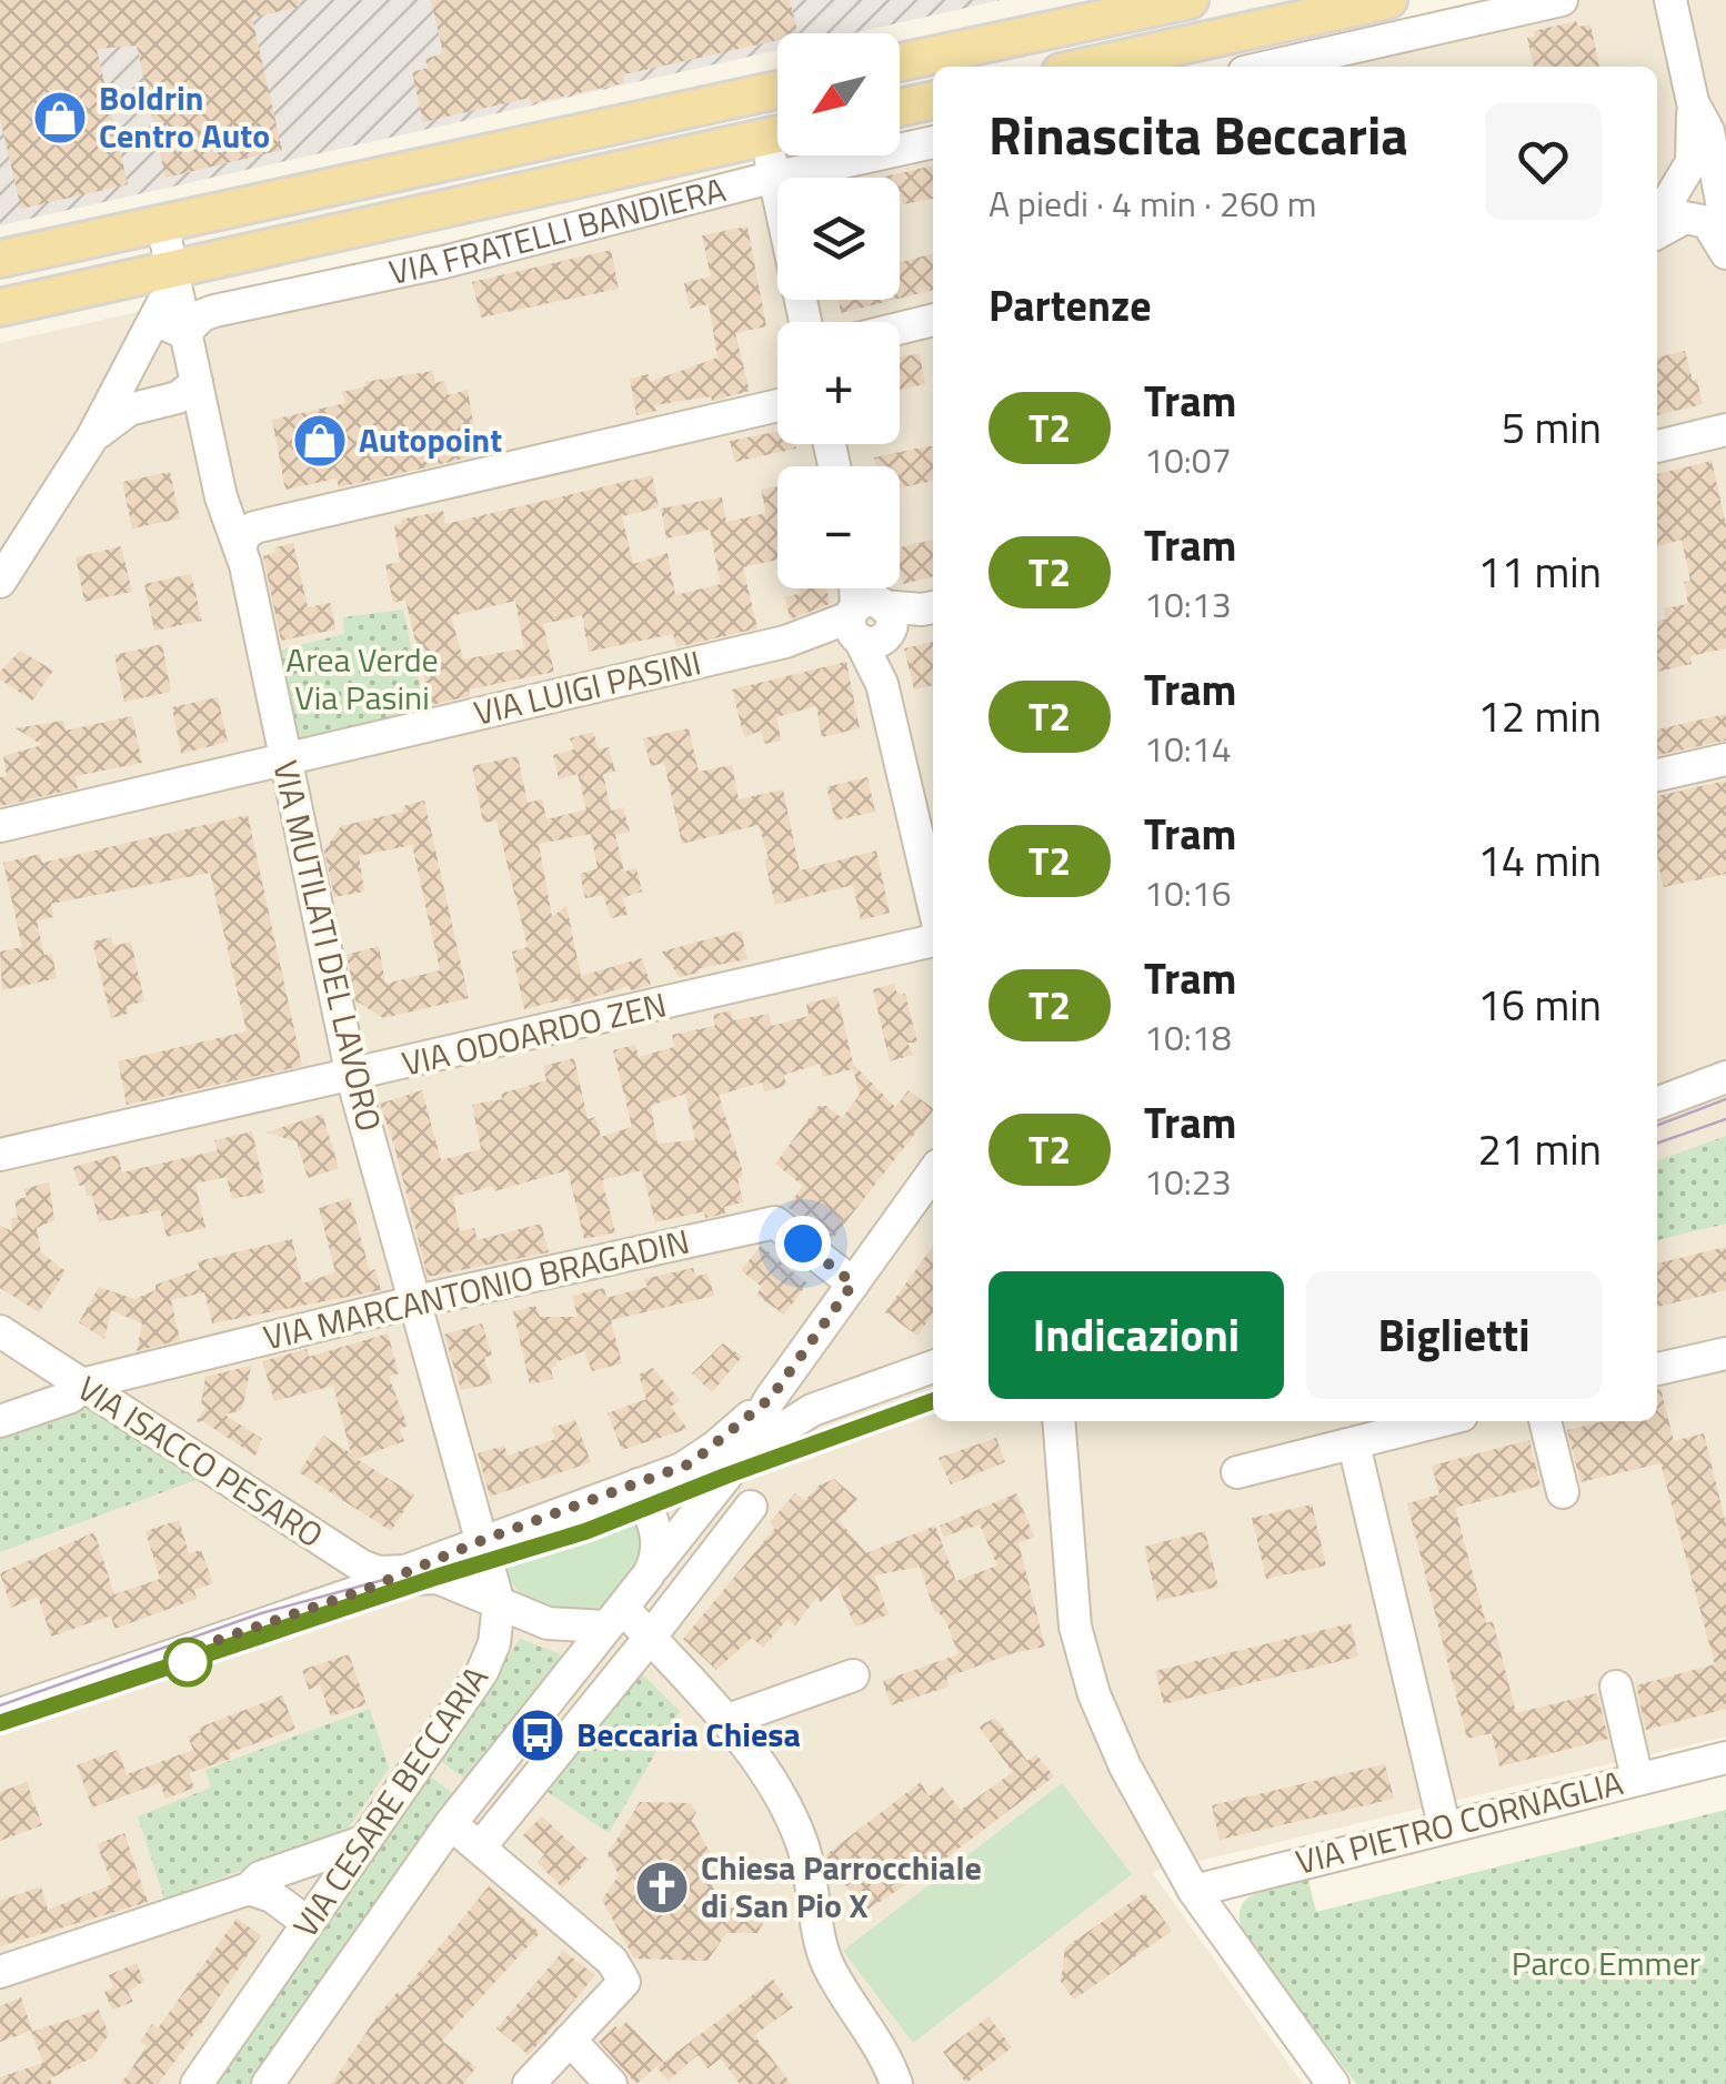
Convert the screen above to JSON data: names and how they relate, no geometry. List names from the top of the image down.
{
  "streets": {
    "main road": ["VIA FRATELLI BANDIERA"],
    "street": [
      "VIA LUIGI PASINI",
      "VIA MUTILATI DEL LAVORO",
      "VIA ODOARDO ZEN",
      "VIA MARCANTONIO BRAGADIN",
      "VIA ISACCO PESARO",
      "VIA CESARE BECCARIA",
      "VIA PIETRO CORNAGLIA"
    ]
  },
  "crossings": [
    ["VIA LUIGI PASINI", "VIA MUTILATI DEL LAVORO"],
    ["VIA MUTILATI DEL LAVORO", "VIA ODOARDO ZEN"],
    ["VIA MUTILATI DEL LAVORO", "VIA MARCANTONIO BRAGADIN"],
    ["VIA MUTILATI DEL LAVORO", "VIA CESARE BECCARIA"],
    ["VIA MARCANTONIO BRAGADIN", "VIA ISACCO PESARO"]
  ],
  "parks": ["Area Verde Via Pasini", "Parco Emmer"],
  "places": {
    "shop": ["Boldrin Centro Auto", "Autopoint"],
    "bus stop": ["Beccaria Chiesa"],
    "church": ["Chiesa Parrocchiale di San Pio X"]
  },
  "lines": ["tram line T2"],
  "north": "bottom left",
  "page": {
    "map_buttons": ["+", "−"],
    "heading": [
      ["Rinascita Beccaria", "A piedi · 4 min · 260 m"],
      "Partenze"
    ],
    "list": [
      {
        "mark": "T2",
        "name": "Tram",
        "note": "10:07",
        "value": "5 min"
      },
      {
        "mark": "T2",
        "name": "Tram",
        "note": "10:13",
        "value": "11 min"
      },
      {
        "mark": "T2",
        "name": "Tram",
        "note": "10:14",
        "value": "12 min"
      },
      {
        "mark": "T2",
        "name": "Tram",
        "note": "10:16",
        "value": "14 min"
      },
      {
        "mark": "T2",
        "name": "Tram",
        "note": "10:18",
        "value": "16 min"
      },
      {
        "mark": "T2",
        "name": "Tram",
        "note": "10:23",
        "value": "21 min"
      }
    ],
    "buttons": ["Indicazioni", "Biglietti"]
  }
}
